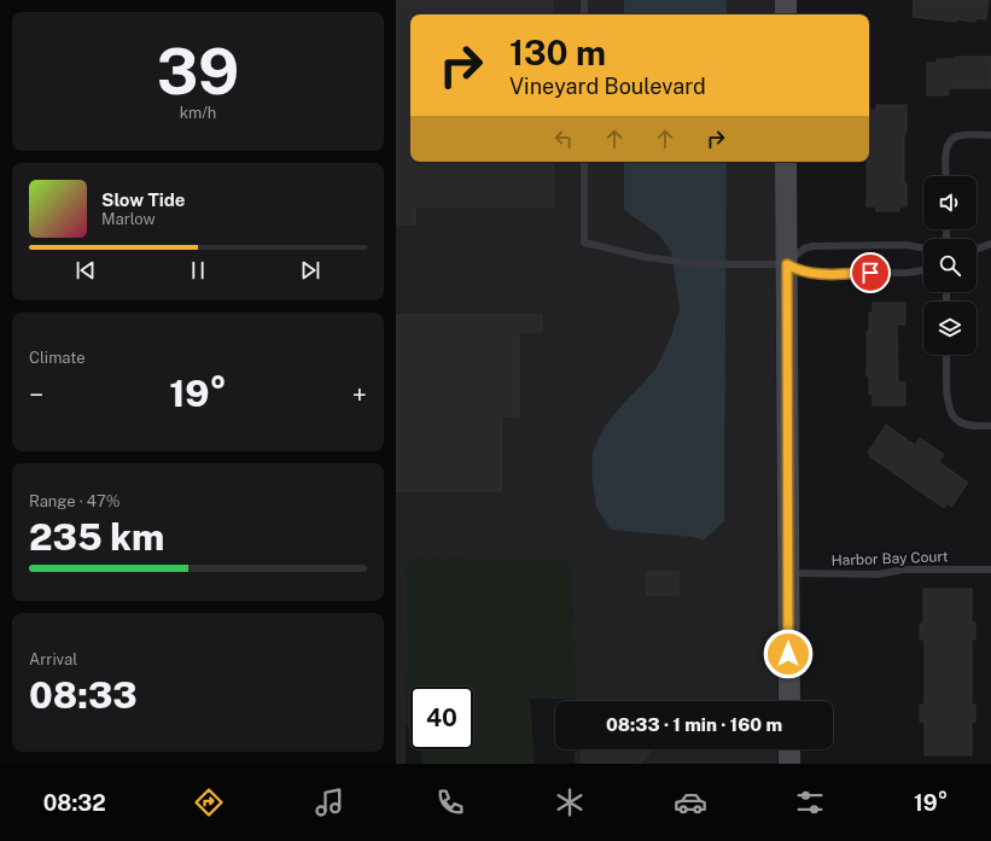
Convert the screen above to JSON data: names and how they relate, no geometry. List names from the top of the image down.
{
  "streets": {
    "lane": ["Harbor Bay Court"]
  },
  "page": {
    "tile": [
      ["39", "km/h"],
      "Climate",
      ["Range · 47%", "235 km"],
      ["Arrival", "08:33"]
    ],
    "turn": ["130 m", "Vineyard Boulevard"],
    "song": ["Slow Tide", "Marlow"],
    "heat": ["−", "19°", "+"],
    "limit": "40",
    "trip": "08:33 · 1 min · 160 m",
    "tabs": ["08:32", "19°"]
  }
}
